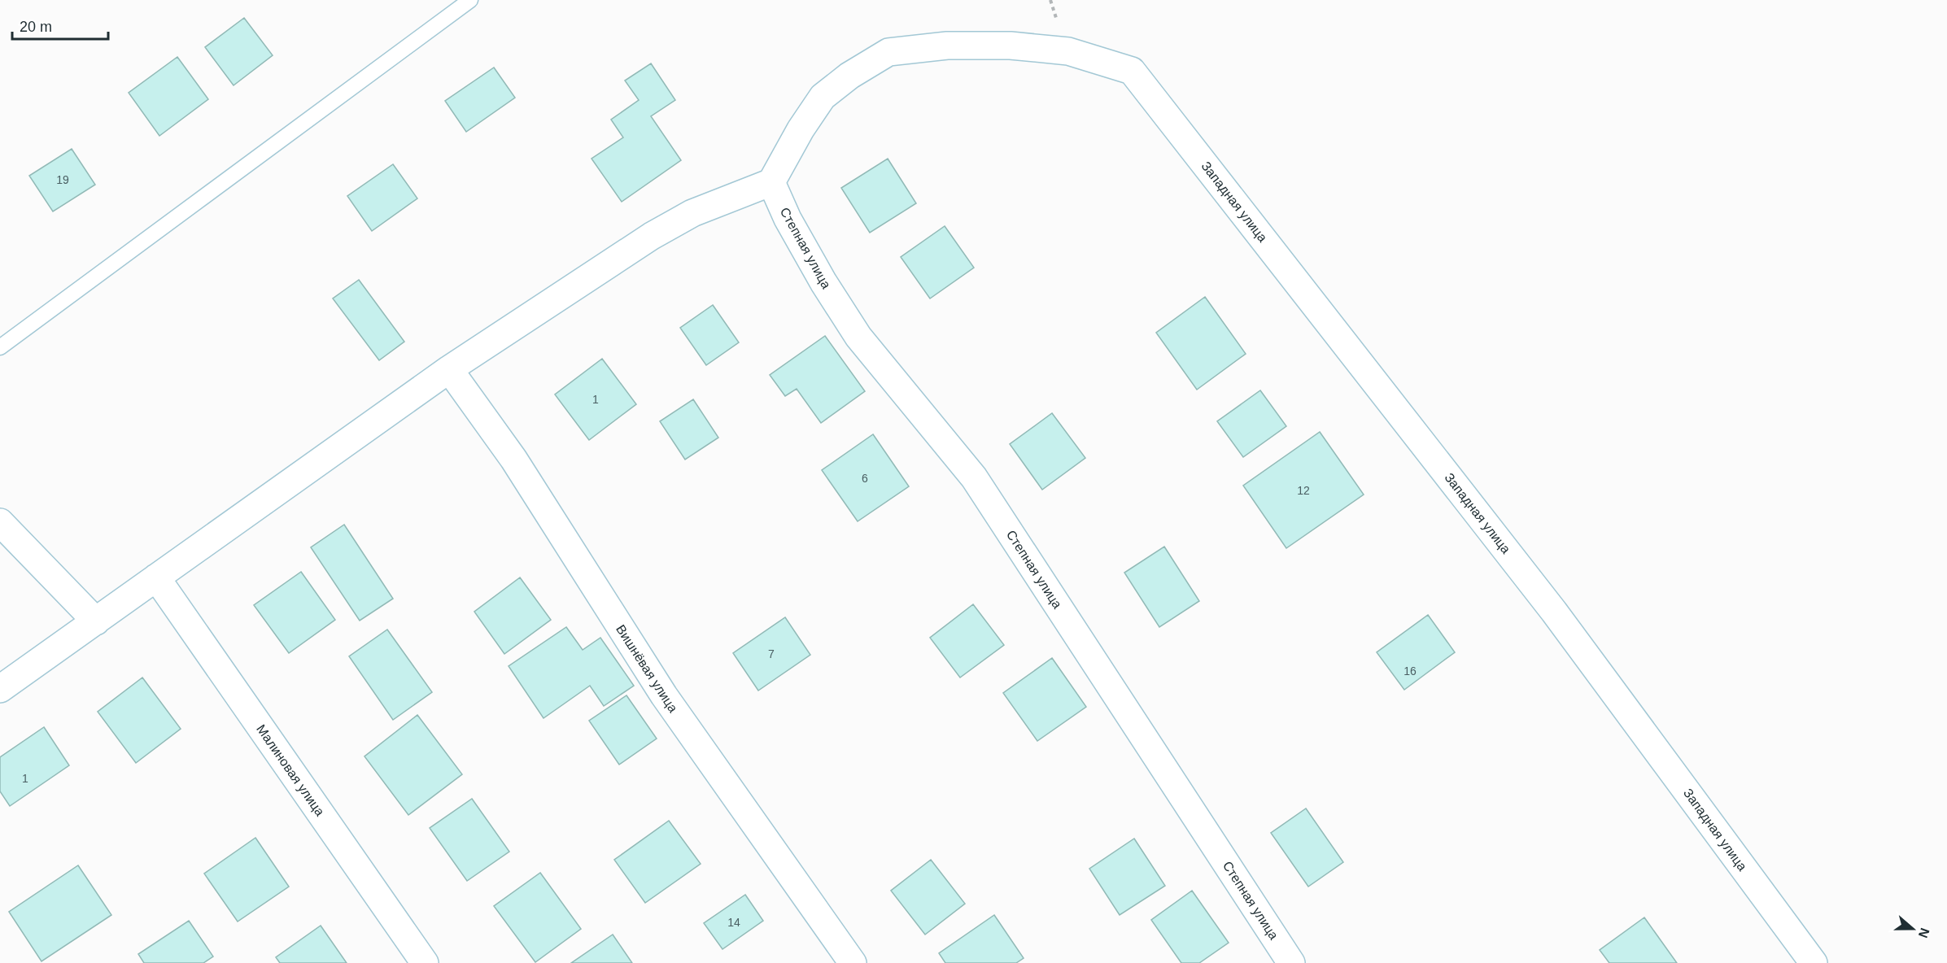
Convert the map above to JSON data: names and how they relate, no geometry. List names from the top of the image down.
{
  "streets": {
    "street": [
      "Западная улица",
      "Степная улица",
      "Вишнёвая улица",
      "Малиновая улица"
    ]
  },
  "crossings": [
    ["Западная улица", "Степная улица"]
  ],
  "house_numbers": [
    "19",
    "1",
    "6",
    "12",
    "7",
    "16",
    "1",
    "14"
  ],
  "scale_bar": "20 m",
  "north": "right"
}
